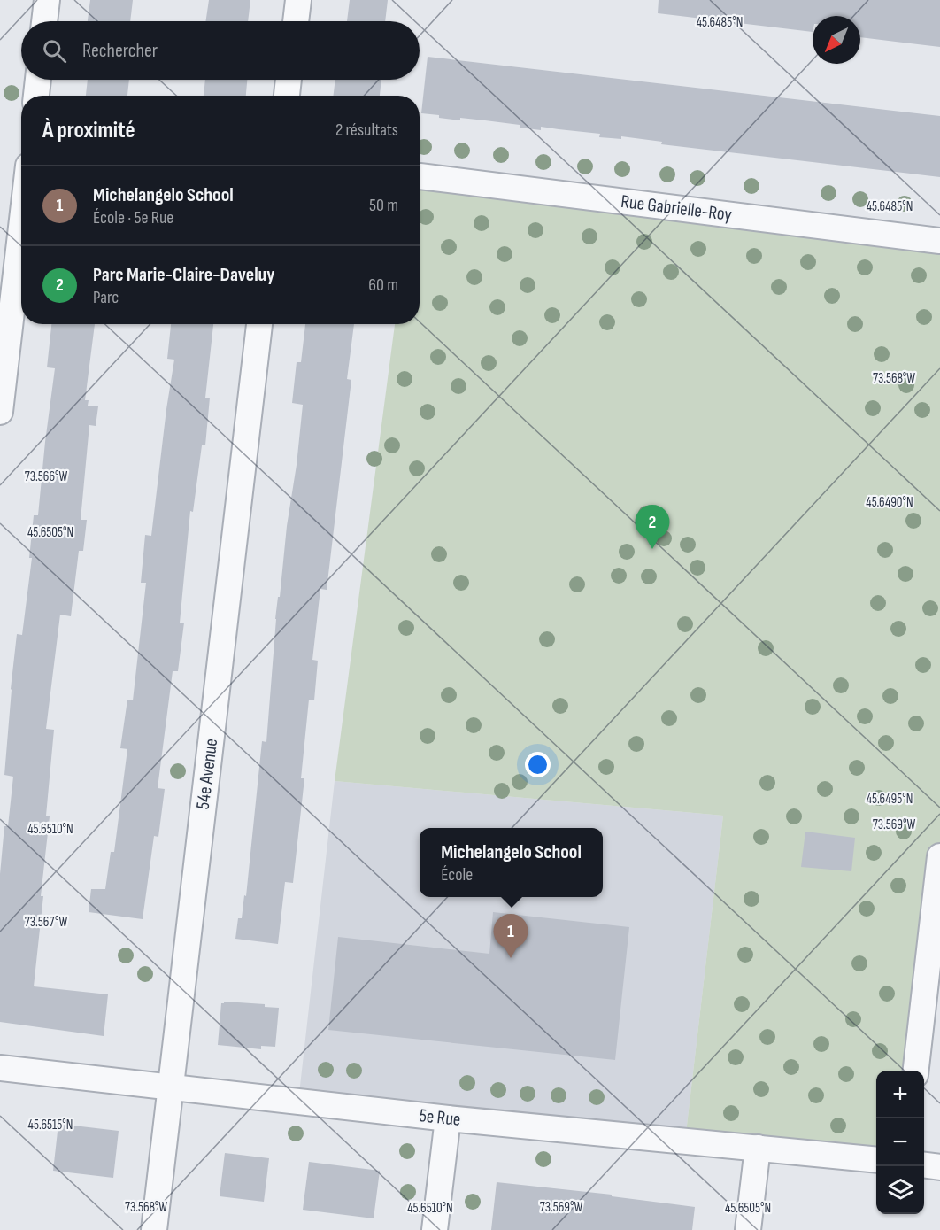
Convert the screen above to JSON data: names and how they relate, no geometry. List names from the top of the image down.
{
  "streets": {
    "street": ["Rue Gabrielle-Roy", "54e Avenue", "5e Rue"]
  },
  "crossings": [
    ["54e Avenue", "5e Rue"]
  ],
  "north": "bottom left",
  "page": {
    "search": "Rechercher",
    "heading": ["À proximité", "2 résultats"],
    "list": [
      {
        "mark": "1",
        "name": "Michelangelo School",
        "note": "École · 5e Rue",
        "value": "50 m"
      },
      {
        "mark": "2",
        "name": "Parc Marie-Claire-Daveluy",
        "note": "Parc",
        "value": "60 m"
      }
    ],
    "pins": ["2", "1"],
    "popup": ["Michelangelo School", "École"],
    "map_buttons": ["+", "−"]
  },
  "coordinates": [
    "45.6485°N",
    "73.568°W",
    "73.566°W",
    "45.6490°N",
    "45.6505°N",
    "45.6495°N",
    "73.569°W",
    "45.6510°N",
    "73.567°W",
    "45.6515°N"
  ]
}
